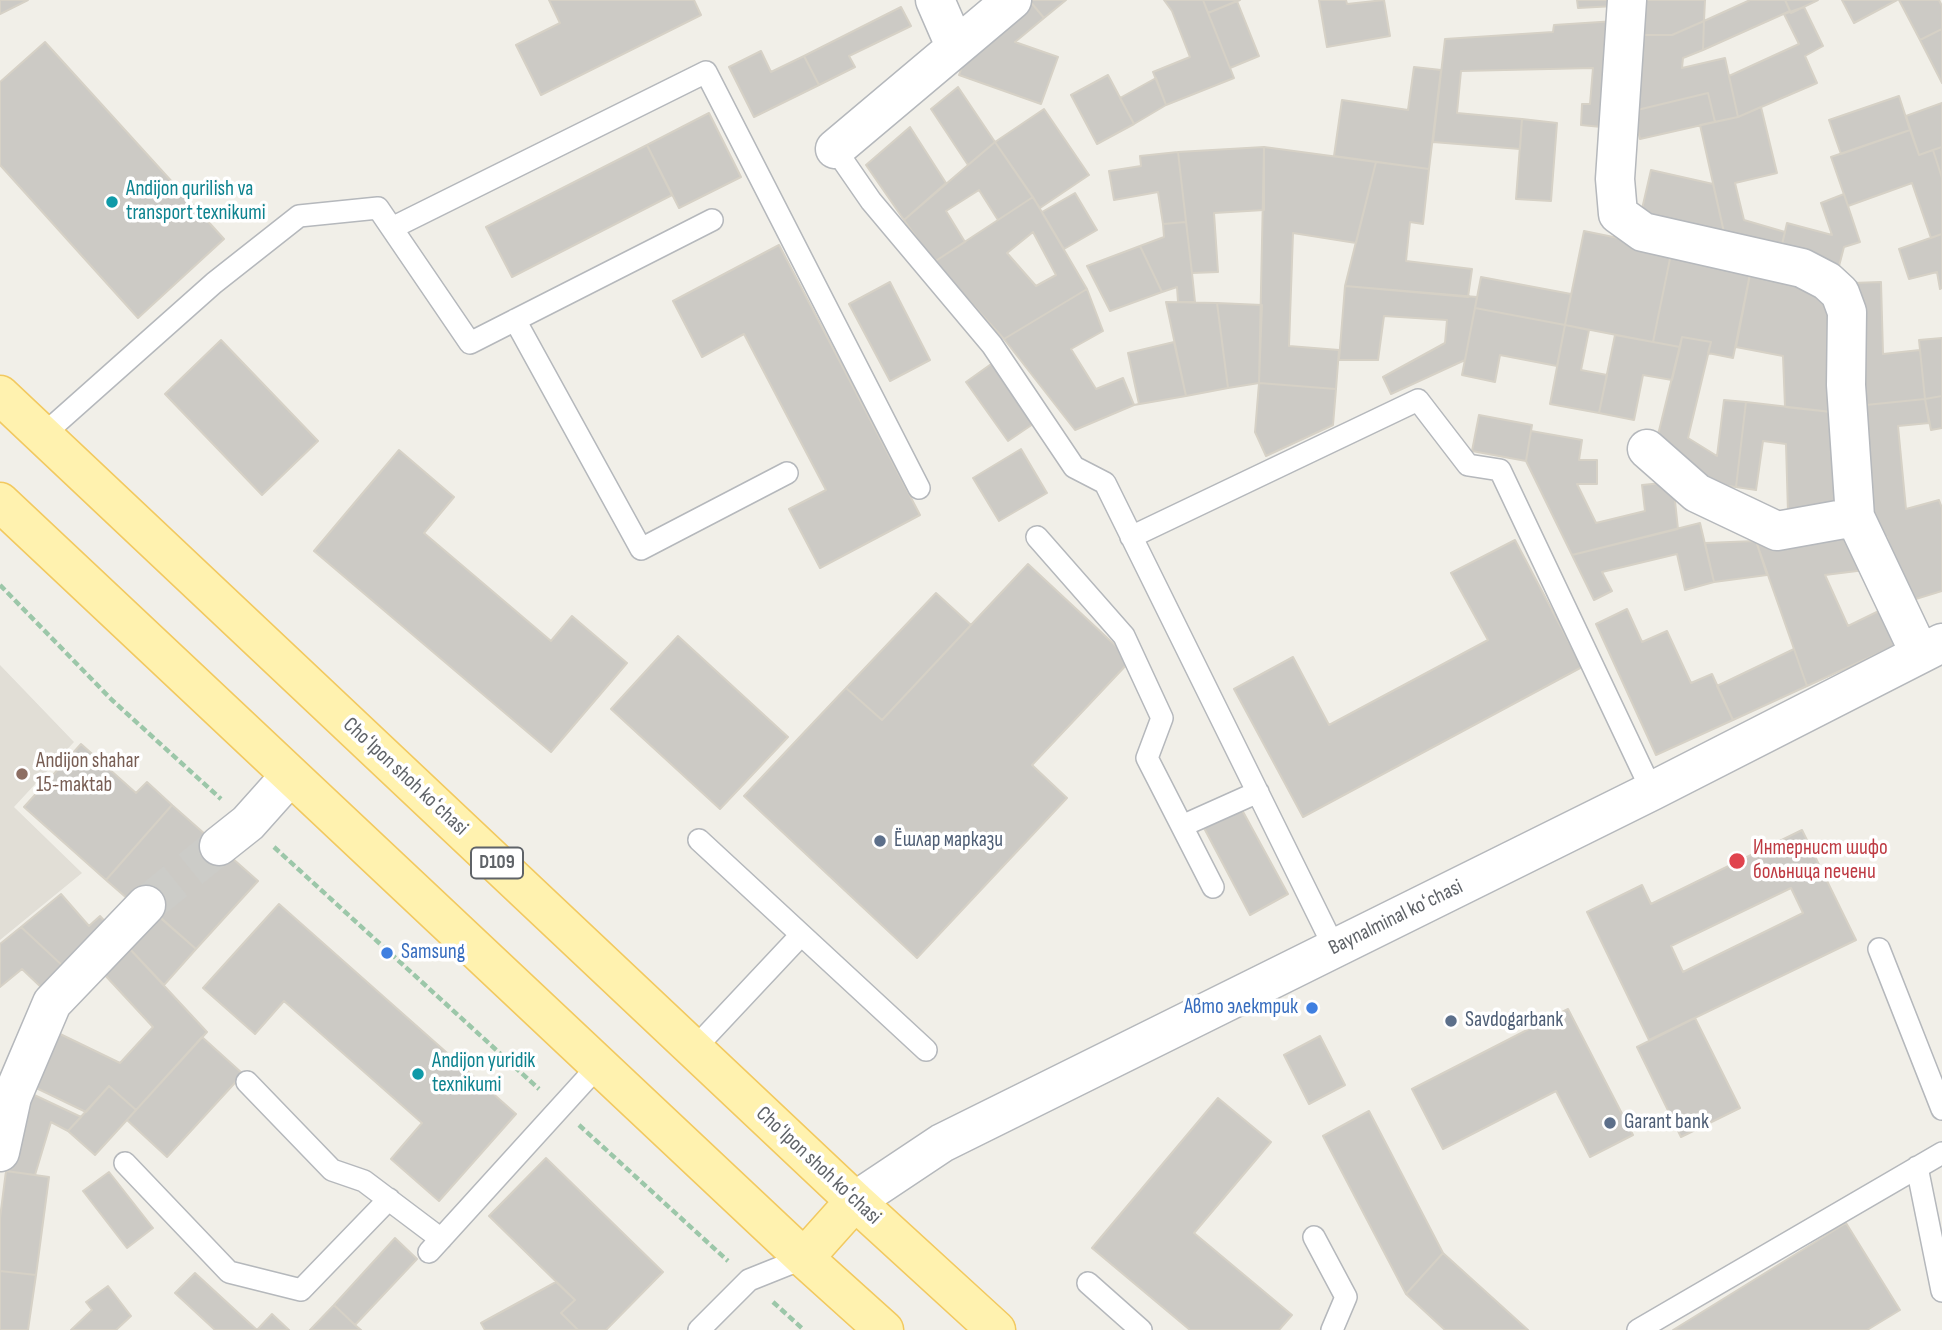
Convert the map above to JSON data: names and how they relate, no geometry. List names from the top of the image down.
{
  "streets": {
    "main road": ["Choʻlpon shoh koʻchasi", "D109"],
    "street": ["Baynalminal koʻchasi"]
  },
  "crossings": [
    ["Choʻlpon shoh koʻchasi", "Baynalminal koʻchasi"]
  ],
  "places": [
    "Andijon qurilish va transport texnikumi",
    "Andijon shahar 15-maktab",
    "Ёшлар маркази",
    "Интернист шифо больница печени",
    "Samsung",
    "Авто электрик",
    "Savdogarbank",
    "Andijon yuridik texnikumi",
    "Garant bank"
  ]
}
